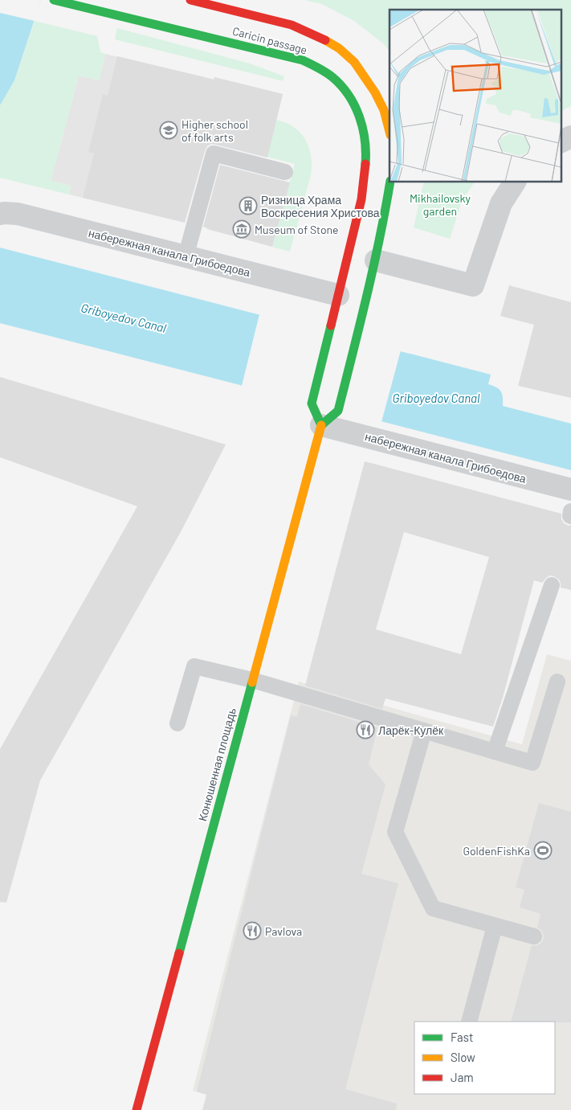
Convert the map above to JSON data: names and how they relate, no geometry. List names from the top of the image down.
{
  "streets": {
    "main road": ["Caricin passage", "Конюшенная площадь"],
    "street": ["набережная канала Грибоедова"]
  },
  "crossings": [
    ["Caricin passage", "набережная канала Грибоедова"],
    ["Caricin passage", "Конюшенная площадь"],
    ["набережная канала Грибоедова", "Конюшенная площадь"]
  ],
  "water": ["Griboyedov Canal"],
  "parks": ["Mikhailovsky garden"],
  "places": {
    "school or university": ["Higher school of folk arts"],
    "building": ["Ризница Храма Воскресения Христова"],
    "museum": ["Museum of Stone"],
    "restaurant": ["Ларёк-Кулёк", "Pavlova"],
    "sports": ["GoldenFishKa"]
  },
  "legend": ["Fast", "Slow", "Jam"]
}
